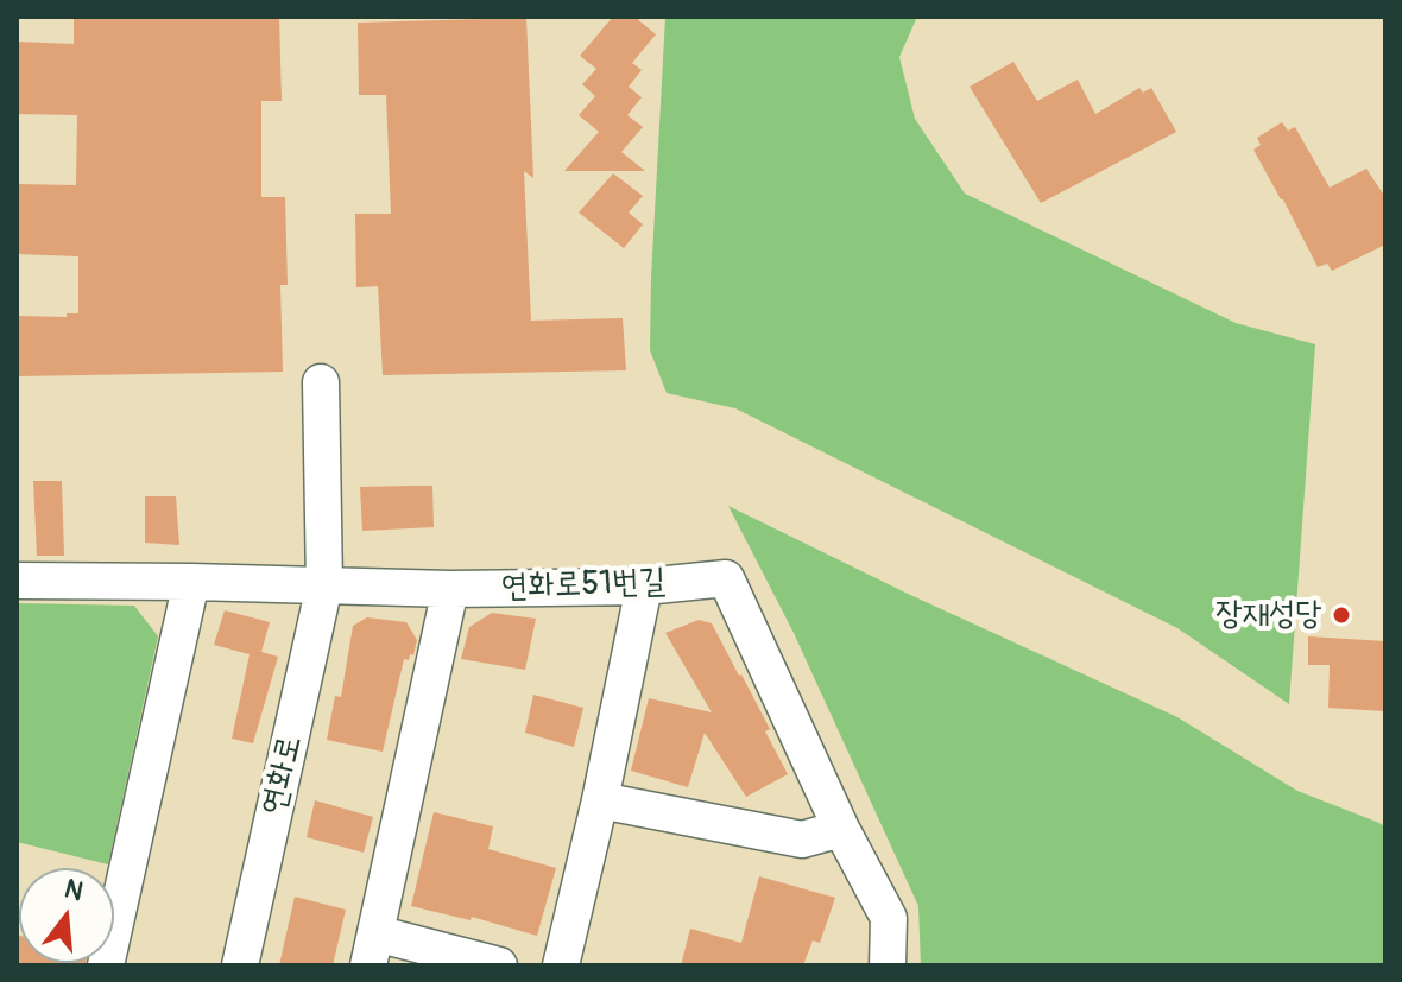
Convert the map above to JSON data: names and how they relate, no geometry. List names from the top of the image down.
{
  "streets": {
    "street": ["연화로51번길", "연화로"]
  },
  "crossings": [
    ["연화로51번길", "연화로"]
  ],
  "places": ["장재성당"],
  "north": "top"
}
